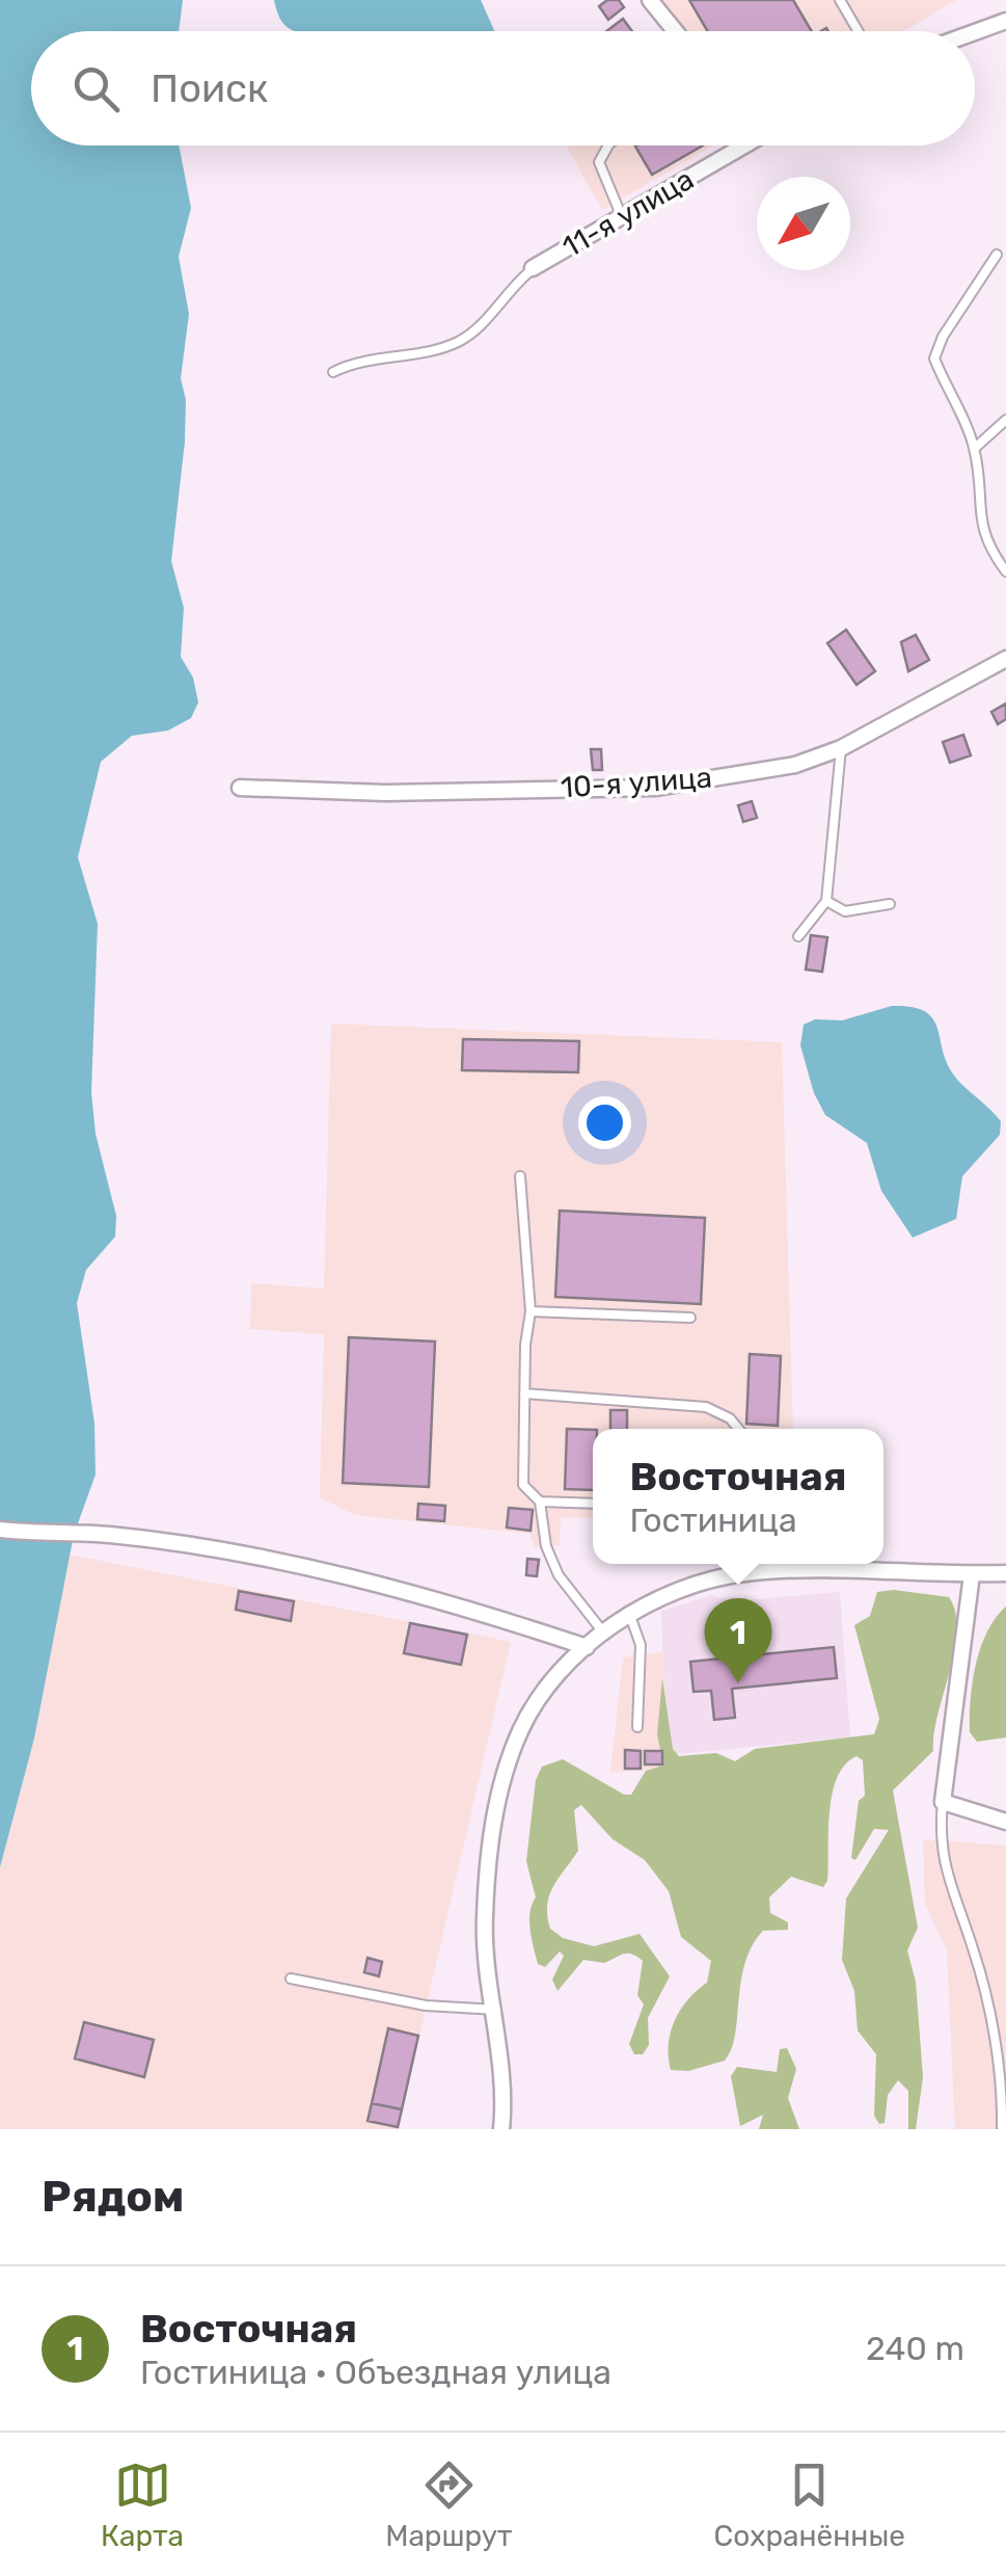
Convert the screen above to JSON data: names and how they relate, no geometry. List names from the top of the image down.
{
  "streets": {
    "street": ["11-я улица", "10-я улица"]
  },
  "north": "bottom left",
  "page": {
    "search": "Поиск",
    "popup": ["Восточная", "Гостиница"],
    "pins": "1",
    "heading": "Рядом",
    "list": [
      {
        "mark": "1",
        "name": "Восточная",
        "note": "Гостиница · Объездная улица",
        "value": "240 m"
      }
    ],
    "nav": ["Карта", "Маршрут", "Сохранённые"]
  }
}
